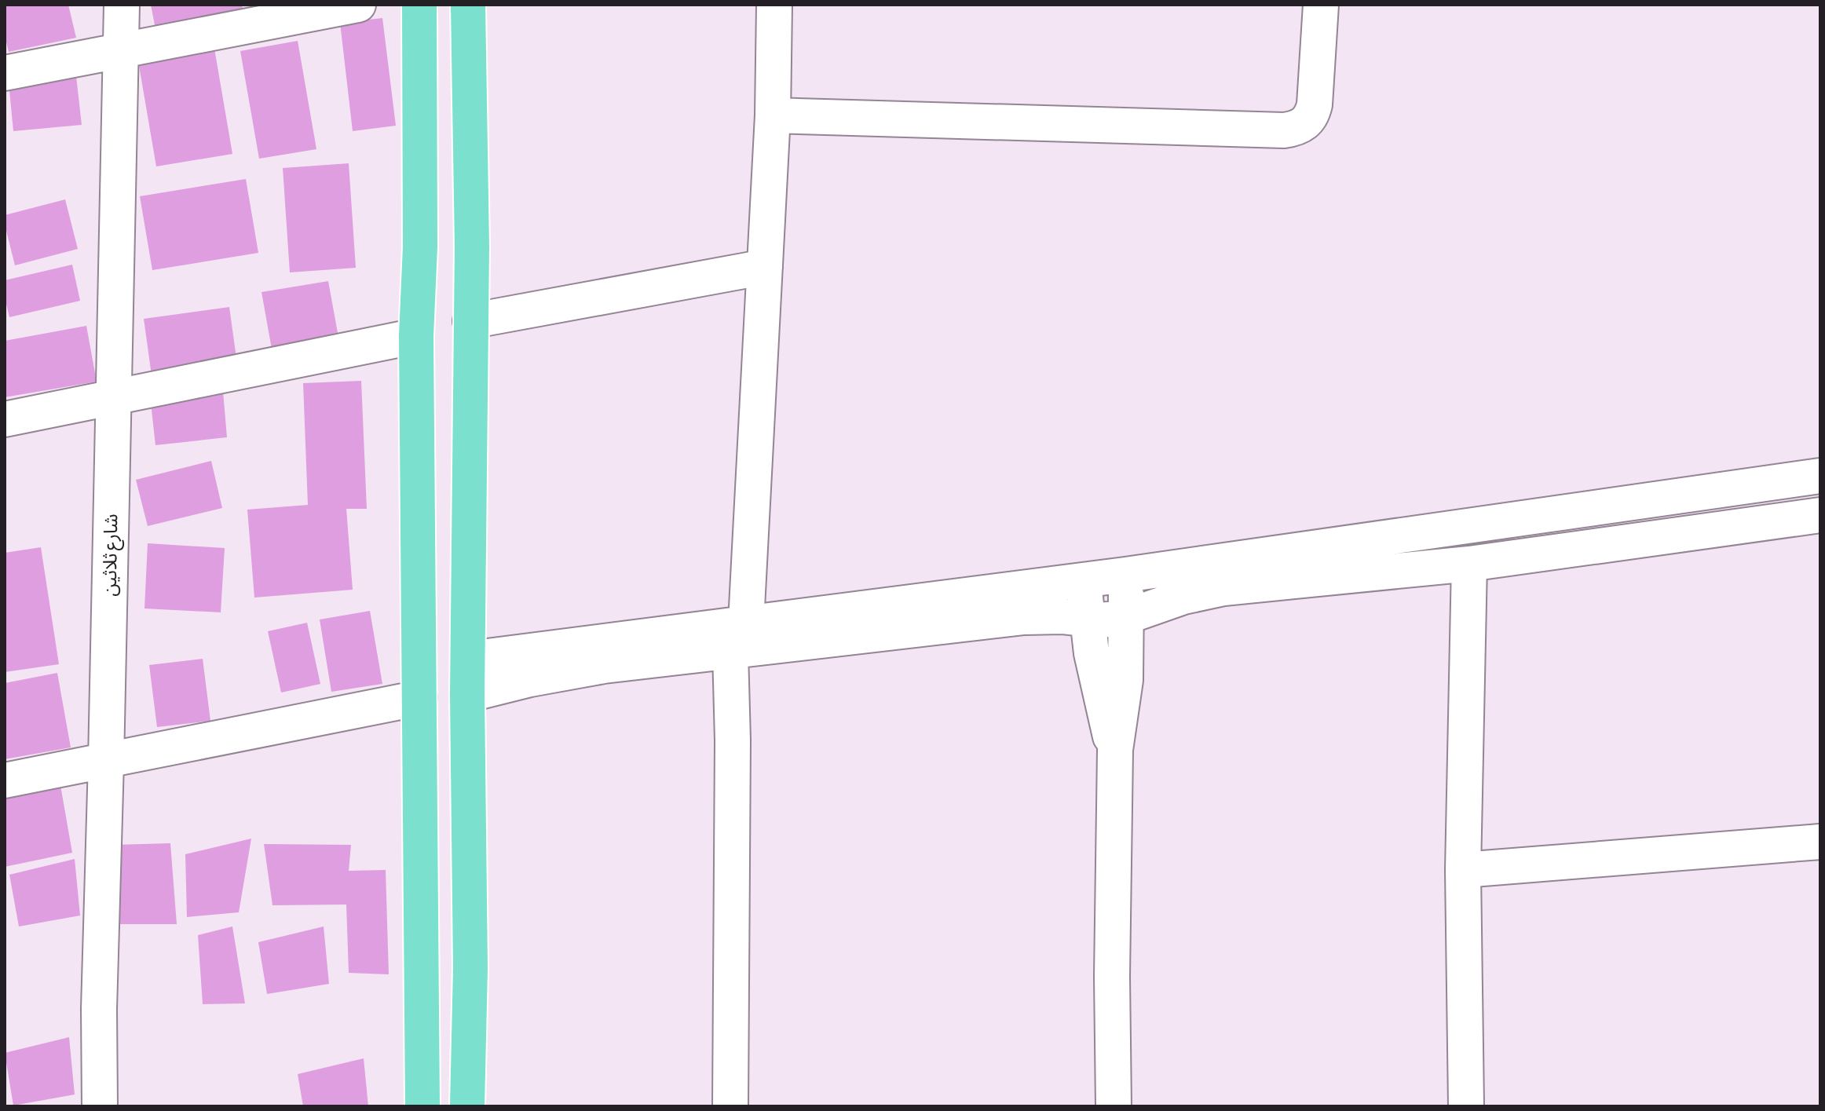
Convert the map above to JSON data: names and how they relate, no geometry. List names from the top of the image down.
{
  "streets": {
    "street": ["شارع ثلاثين"]
  }
}
